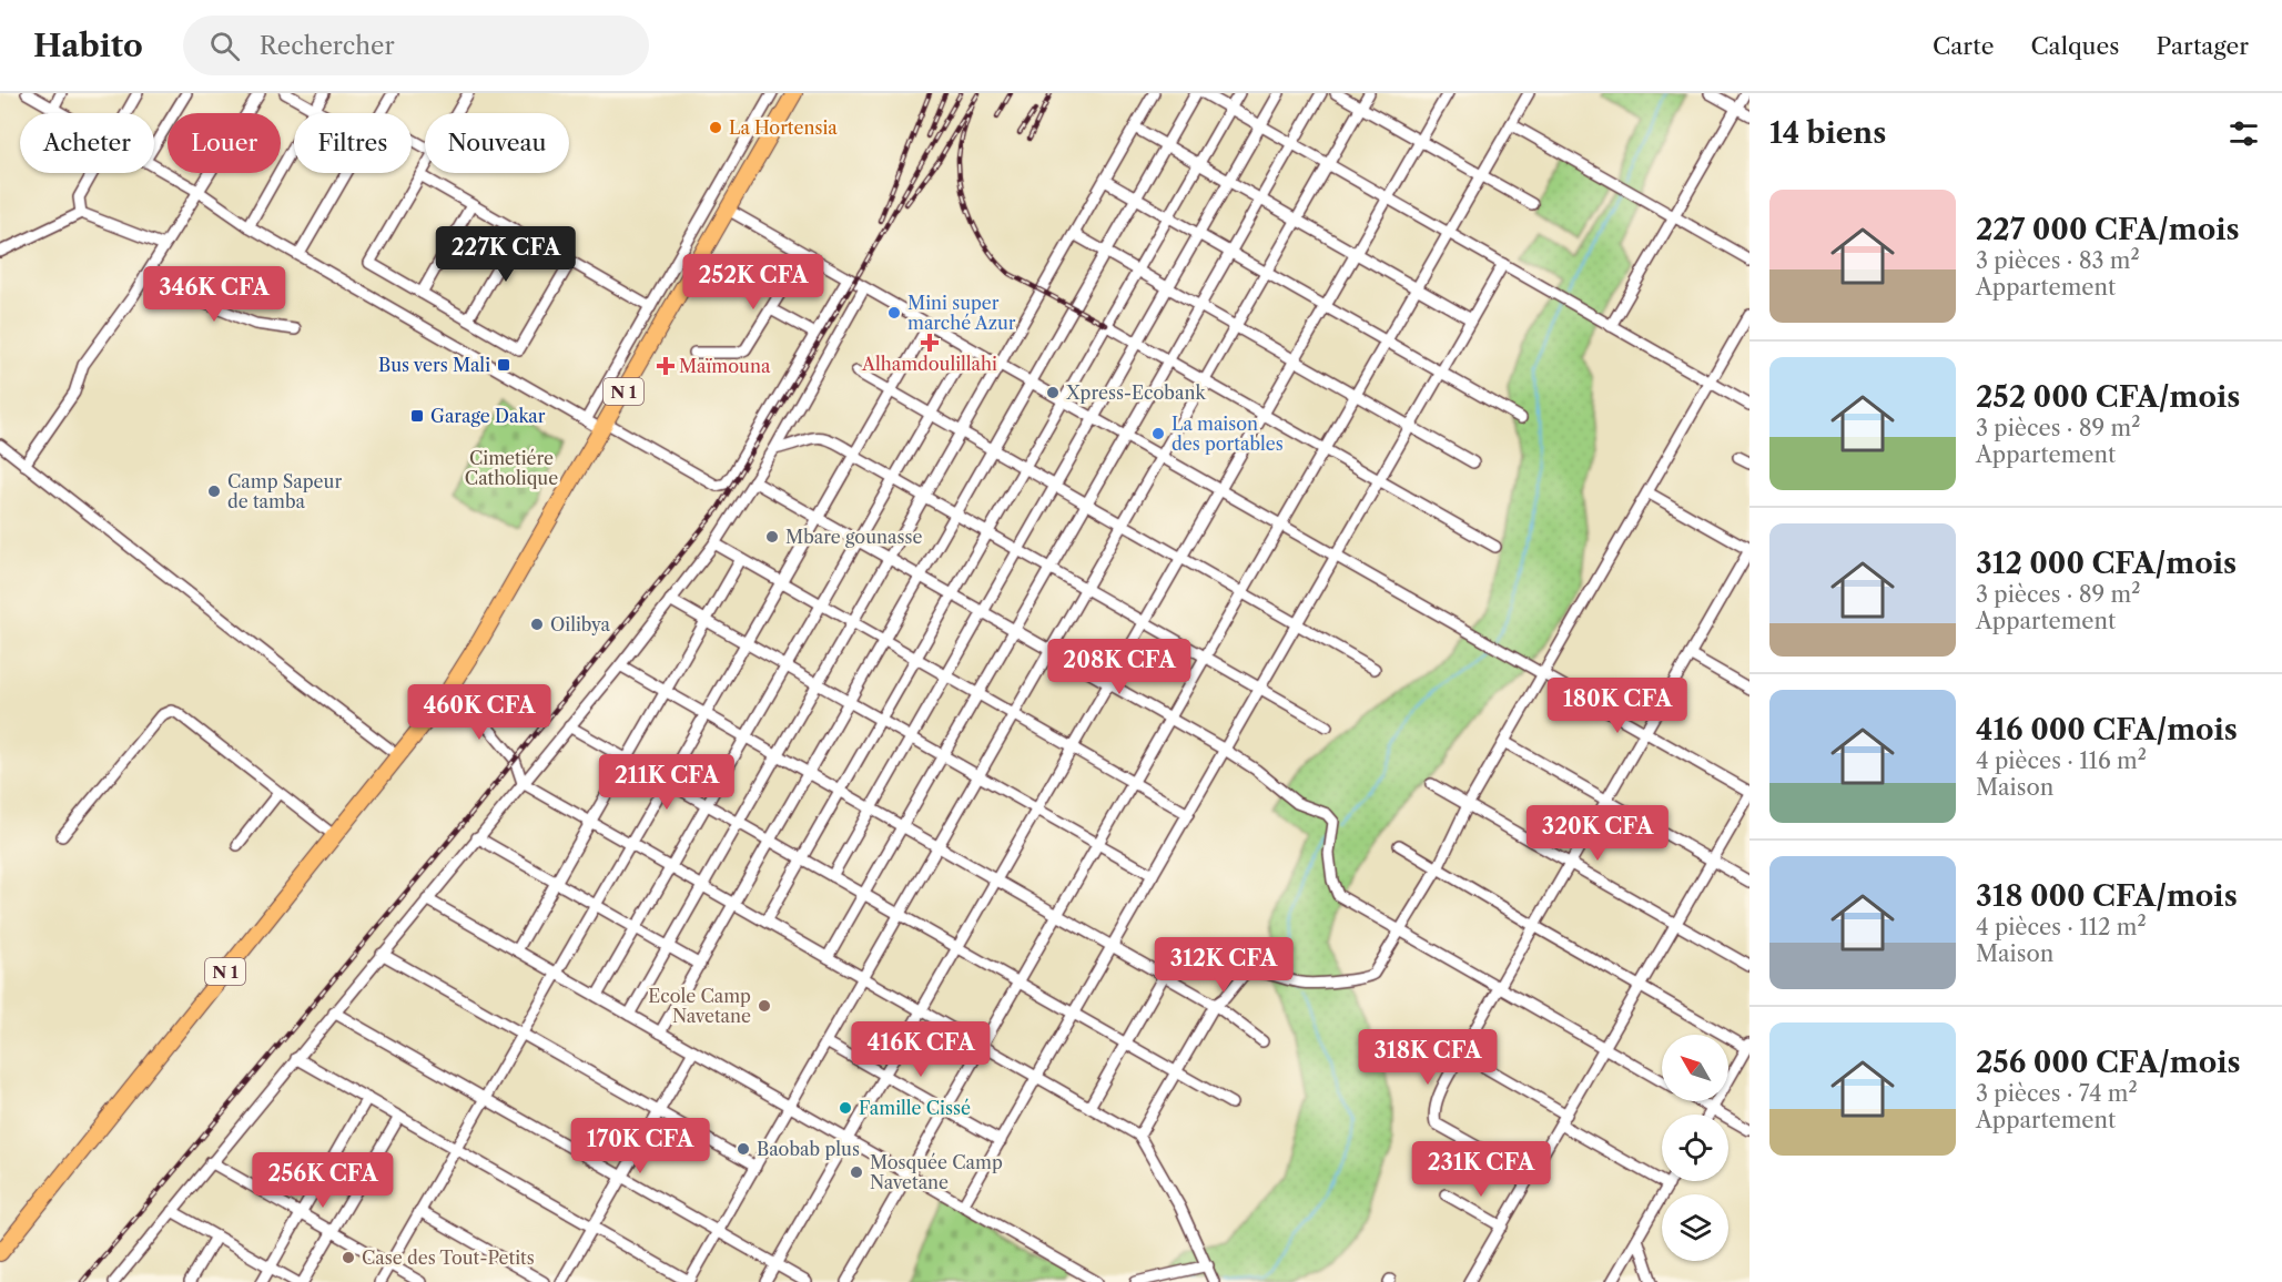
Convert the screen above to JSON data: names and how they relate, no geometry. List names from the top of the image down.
{
  "streets": {
    "highway": ["N 1"]
  },
  "parks": ["Cimetiére Catholique"],
  "places": {
    "other": [
      "La Hortensia",
      "Mini super marché Azur",
      "Xpress-Ecobank",
      "La maison des portables",
      "Camp Sapeur de tamba",
      "Mbare gounasse",
      "Oilibya",
      "Ecole Camp Navetane",
      "Famille Cissé",
      "Baobab plus",
      "Mosquée Camp Navetane",
      "Case des Tout-Petits"
    ],
    "health": ["Alhamdoulillahi", "Maïmouna"],
    "transit": ["Bus vers Mali", "Garage Dakar"]
  },
  "north": "top left",
  "page": {
    "header": "Habito",
    "search": "Rechercher",
    "nav": ["Carte", "Calques", "Partager"],
    "heading": "14 biens",
    "chip": [
      "Acheter",
      "Louer",
      "Filtres",
      "Nouveau"
    ],
    "list": [
      {
        "name": "227 000 CFA/mois",
        "note": "3 pièces · 83 m² · Appartement"
      },
      {
        "name": "252 000 CFA/mois",
        "note": "3 pièces · 89 m² · Appartement"
      },
      {
        "name": "312 000 CFA/mois",
        "note": "3 pièces · 89 m² · Appartement"
      },
      {
        "name": "416 000 CFA/mois",
        "note": "4 pièces · 116 m² · Maison"
      },
      {
        "name": "318 000 CFA/mois",
        "note": "4 pièces · 112 m² · Maison"
      },
      {
        "name": "256 000 CFA/mois",
        "note": "3 pièces · 74 m² · Appartement"
      }
    ],
    "price": [
      "227K CFA",
      "252K CFA",
      "346K CFA",
      "208K CFA",
      "180K CFA",
      "460K CFA",
      "211K CFA",
      "320K CFA",
      "312K CFA",
      "416K CFA",
      "318K CFA",
      "170K CFA",
      "231K CFA",
      "256K CFA"
    ]
  }
}
